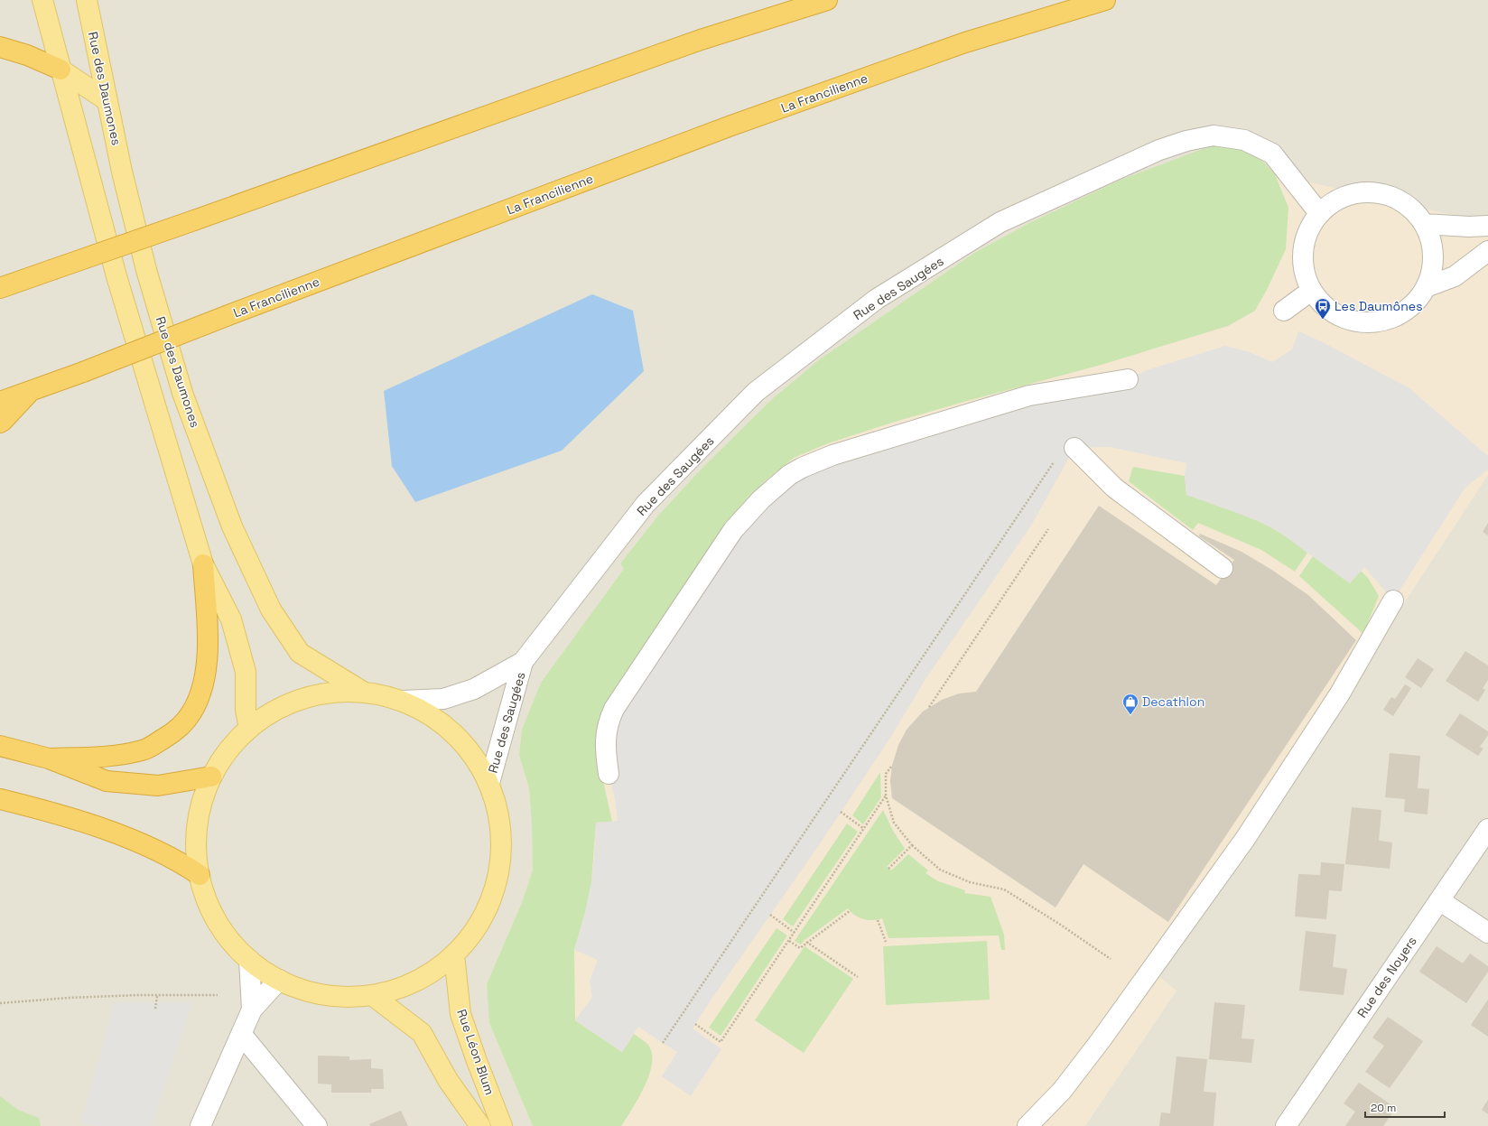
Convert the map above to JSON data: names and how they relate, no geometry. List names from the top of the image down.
{
  "streets": {
    "highway": ["La Francilienne"],
    "main road": ["Rue des Daumones", "Rue Léon Blum"],
    "street": ["Rue des Saugées", "Rue des Noyers"]
  },
  "places": {
    "bus stop": ["Les Daumônes"],
    "shop": ["Decathlon"]
  },
  "scale_bar": "20 m"
}
